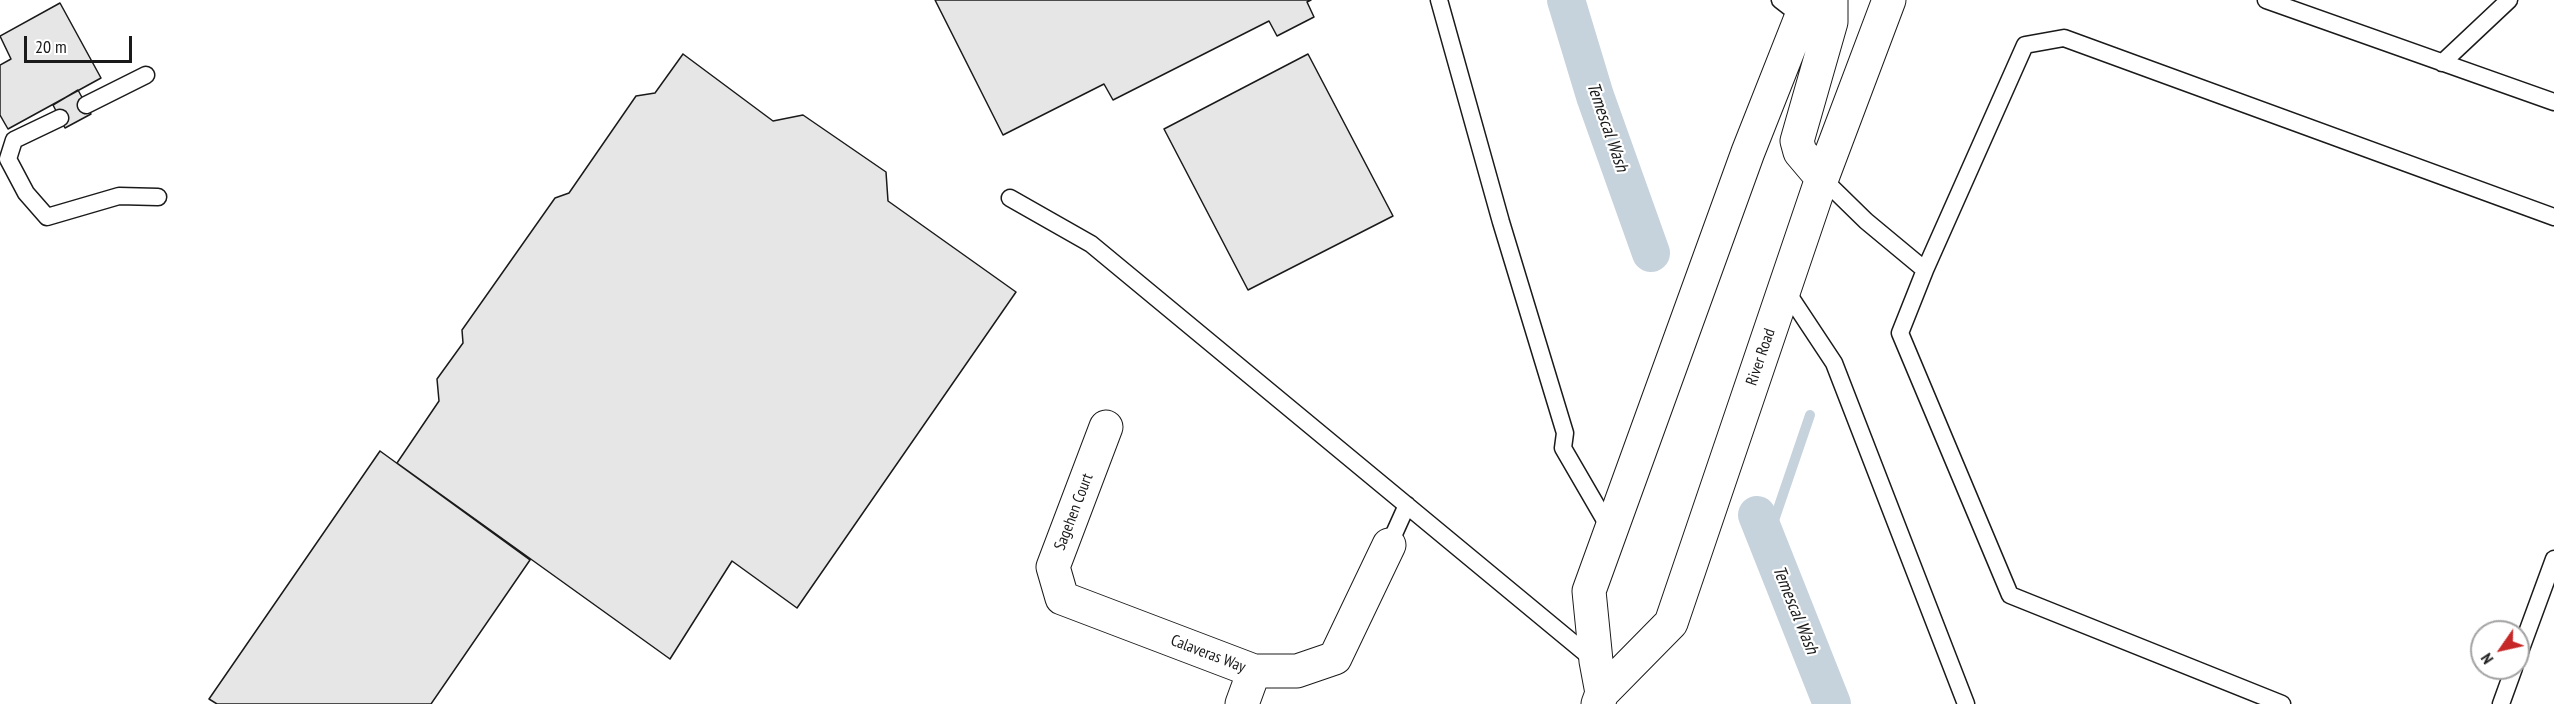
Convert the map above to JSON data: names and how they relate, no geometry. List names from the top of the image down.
{
  "streets": {
    "main road": ["River Road", "Sagehen Court", "Calaveras Way"]
  },
  "crossings": [
    ["Sagehen Court", "Calaveras Way"]
  ],
  "water": ["Temescal Wash"],
  "scale_bar": "20 m",
  "north": "bottom left"
}
